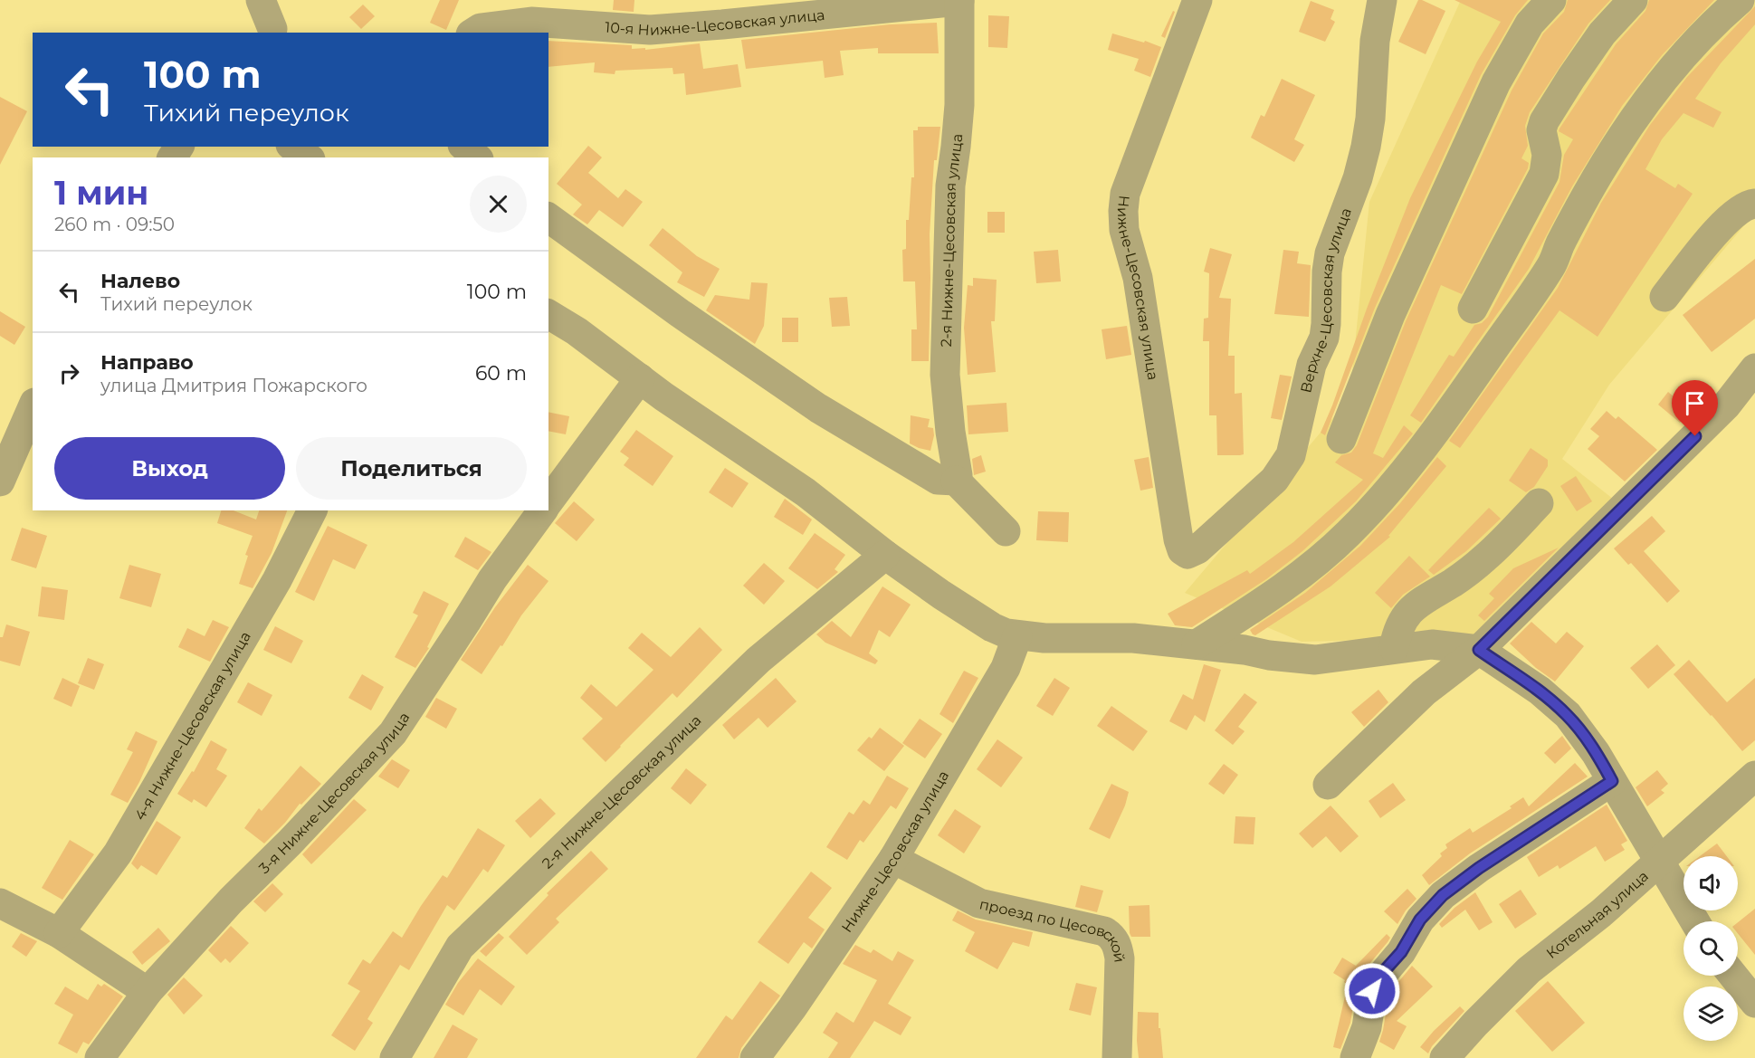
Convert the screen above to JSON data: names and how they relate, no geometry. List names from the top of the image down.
{
  "streets": {
    "street": [
      "10-я Нижне-Цесовская улица",
      "2-я Нижне-Цесовская улица",
      "Нижне-Цесовская улица",
      "Верхне-Цесовская улица",
      "4-я Нижне-Цесовская улица",
      "3-я Нижне-Цесовская улица",
      "Котельная улица",
      "проезд по Цесовской"
    ]
  },
  "crossings": [
    ["10-я Нижне-Цесовская улица", "2-я Нижне-Цесовская улица"],
    ["Нижне-Цесовская улица", "Верхне-Цесовская улица"],
    ["Нижне-Цесовская улица", "проезд по Цесовской"]
  ],
  "page": {
    "turn": ["100 m", "Тихий переулок"],
    "heading": ["1 мин", "260 m · 09:50"],
    "list": [
      {
        "name": "Налево",
        "note": "Тихий переулок",
        "value": "100 m"
      },
      {
        "name": "Направо",
        "note": "улица Дмитрия Пожарского",
        "value": "60 m"
      }
    ],
    "buttons": ["Выход", "Поделиться"]
  }
}
